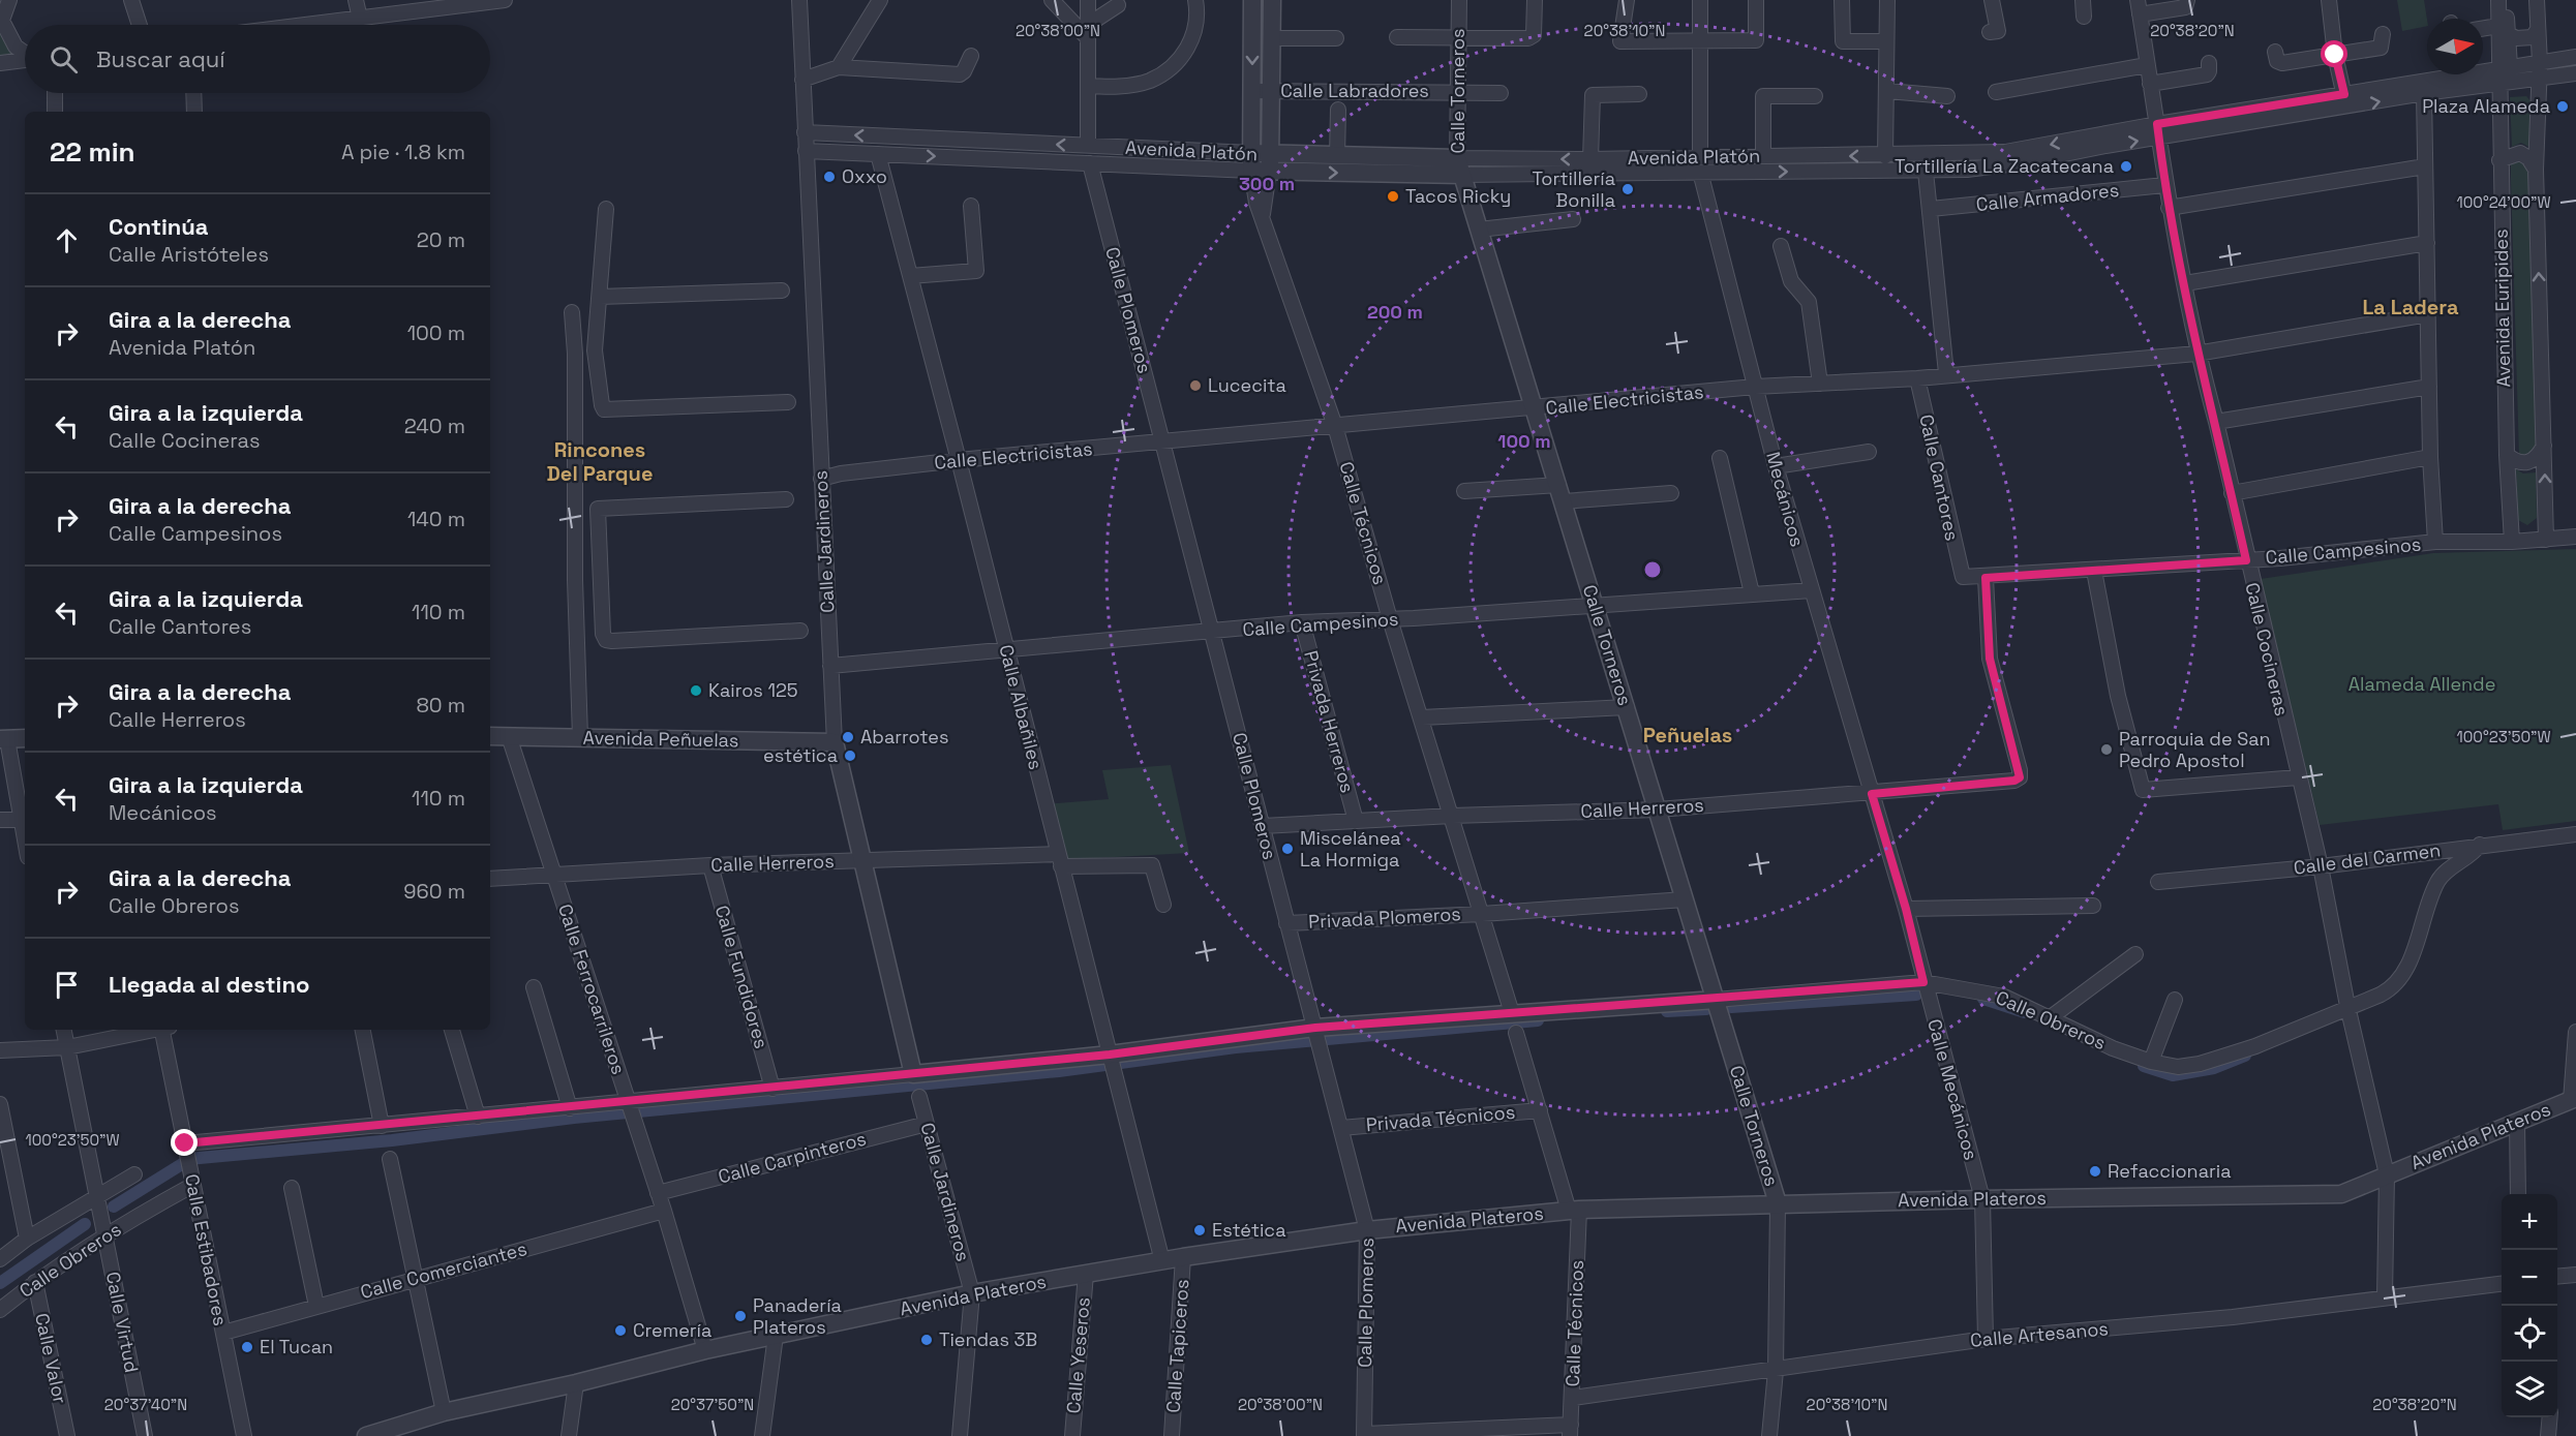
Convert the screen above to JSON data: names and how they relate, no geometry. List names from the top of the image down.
{
  "streets": {
    "street": [
      "Calle Labradores",
      "Calle Torneros",
      "Avenida Platón",
      "Calle Armadores",
      "Avenida Euripides",
      "Calle Plomeros",
      "Calle Electricistas",
      "Calle Cantores",
      "Mecánicos",
      "Calle Técnicos",
      "Calle Jardineros",
      "Calle Campesinos",
      "Calle Cocineras",
      "Calle Albañiles",
      "Privada Herreros",
      "Avenida Peñuelas",
      "Calle Herreros",
      "Calle del Carmen",
      "Privada Plomeros",
      "Calle Fundidores",
      "Calle Ferrocarrileros",
      "Calle Obreros",
      "Calle Mecánicos",
      "Privada Técnicos",
      "Avenida Plateros",
      "Calle Carpinteros",
      "Calle Estibadores",
      "Calle Comerciantes",
      "Calle Virtud",
      "Calle Artesanos",
      "Calle Tapiceros",
      "Calle Yeseros",
      "Calle Valor"
    ]
  },
  "crossings": [
    ["Calle Labradores", "Calle Torneros"],
    ["Calle Labradores", "Avenida Platón"],
    ["Calle Torneros", "Avenida Platón"],
    ["Calle Torneros", "Calle Electricistas"],
    ["Calle Torneros", "Calle Campesinos"],
    ["Calle Torneros", "Calle Herreros"],
    ["Calle Torneros", "Privada Plomeros"],
    ["Calle Torneros", "Calle Obreros"],
    ["Calle Torneros", "Avenida Plateros"],
    ["Calle Torneros", "Calle Artesanos"],
    ["Avenida Platón", "Avenida Euripides"],
    ["Avenida Platón", "Calle Plomeros"],
    ["Avenida Platón", "Mecánicos"],
    ["Avenida Platón", "Calle Técnicos"],
    ["Avenida Platón", "Calle Jardineros"],
    ["Avenida Platón", "Calle Cocineras"],
    ["Avenida Platón", "Calle Albañiles"],
    ["Calle Armadores", "Calle Cocineras"],
    ["Avenida Euripides", "Calle Campesinos"],
    ["Calle Plomeros", "Calle Electricistas"],
    ["Calle Plomeros", "Calle Campesinos"],
    ["Calle Plomeros", "Calle Herreros"],
    ["Calle Plomeros", "Privada Plomeros"],
    ["Calle Plomeros", "Calle Obreros"],
    ["Calle Plomeros", "Privada Técnicos"],
    ["Calle Plomeros", "Avenida Plateros"],
    ["Calle Electricistas", "Calle Cantores"],
    ["Calle Electricistas", "Mecánicos"],
    ["Calle Electricistas", "Calle Técnicos"],
    ["Calle Electricistas", "Calle Jardineros"],
    ["Calle Electricistas", "Calle Cocineras"],
    ["Calle Electricistas", "Calle Albañiles"],
    ["Calle Cantores", "Calle Campesinos"],
    ["Mecánicos", "Calle Campesinos"],
    ["Mecánicos", "Calle Herreros"],
    ["Mecánicos", "Calle Obreros"],
    ["Mecánicos", "Calle Mecánicos"],
    ["Calle Técnicos", "Calle Campesinos"],
    ["Calle Técnicos", "Calle Herreros"],
    ["Calle Técnicos", "Privada Plomeros"],
    ["Calle Técnicos", "Calle Obreros"],
    ["Calle Técnicos", "Privada Técnicos"],
    ["Calle Técnicos", "Avenida Plateros"],
    ["Calle Técnicos", "Calle Artesanos"],
    ["Calle Jardineros", "Calle Campesinos"],
    ["Calle Jardineros", "Avenida Peñuelas"],
    ["Calle Jardineros", "Calle Herreros"],
    ["Calle Jardineros", "Calle Obreros"],
    ["Calle Jardineros", "Avenida Plateros"],
    ["Calle Jardineros", "Calle Carpinteros"],
    ["Calle Campesinos", "Calle Cocineras"],
    ["Calle Campesinos", "Calle Albañiles"],
    ["Calle Campesinos", "Privada Herreros"],
    ["Calle Campesinos", "Calle Herreros"],
    ["Calle Cocineras", "Calle del Carmen"],
    ["Calle Cocineras", "Calle Obreros"],
    ["Calle Cocineras", "Avenida Plateros"],
    ["Calle Cocineras", "Calle Artesanos"],
    ["Calle Albañiles", "Calle Herreros"],
    ["Calle Albañiles", "Calle Obreros"],
    ["Calle Albañiles", "Avenida Plateros"],
    ["Privada Herreros", "Calle Herreros"],
    ["Avenida Peñuelas", "Calle Ferrocarrileros"],
    ["Calle Herreros", "Calle Fundidores"],
    ["Calle Herreros", "Calle Ferrocarrileros"],
    ["Calle del Carmen", "Calle Obreros"],
    ["Calle Fundidores", "Calle Obreros"],
    ["Calle Ferrocarrileros", "Calle Obreros"],
    ["Calle Ferrocarrileros", "Avenida Plateros"],
    ["Calle Ferrocarrileros", "Calle Carpinteros"],
    ["Calle Ferrocarrileros", "Calle Comerciantes"],
    ["Calle Obreros", "Calle Mecánicos"],
    ["Calle Obreros", "Calle Estibadores"],
    ["Calle Obreros", "Calle Virtud"],
    ["Calle Obreros", "Calle Valor"],
    ["Calle Mecánicos", "Avenida Plateros"],
    ["Calle Mecánicos", "Calle Artesanos"],
    ["Avenida Plateros", "Calle Tapiceros"],
    ["Avenida Plateros", "Calle Yeseros"],
    ["Calle Estibadores", "Calle Comerciantes"]
  ],
  "districts": ["La Ladera", "Rincones Del Parque", "Peñuelas"],
  "parks": ["Alameda Allende"],
  "places": [
    "Plaza Alameda",
    "Tortillería La Zacatecana",
    "Oxxo",
    "Tortillería Bonilla",
    "Tacos Ricky",
    "Lucecita",
    "Kairos 125",
    "Abarrotes",
    "Parroquia de San Pedro Apostol",
    "estética",
    "Miscelánea La Hormiga",
    "Refaccionaria",
    "Estética",
    "Panadería Plateros",
    "Cremería",
    "Tiendas 3B",
    "El Tucan"
  ],
  "north": "right",
  "page": {
    "search": "Buscar aquí",
    "heading": ["22 min", "A pie · 1.8 km"],
    "list": [
      ["Continúa", "Calle Aristóteles", "20 m"],
      ["Gira a la derecha", "Avenida Platón", "100 m"],
      ["Gira a la izquierda", "Calle Cocineras", "240 m"],
      ["Gira a la derecha", "Calle Campesinos", "140 m"],
      ["Gira a la izquierda", "Calle Cantores", "110 m"],
      ["Gira a la derecha", "Calle Herreros", "80 m"],
      ["Gira a la izquierda", "Mecánicos", "110 m"],
      ["Gira a la derecha", "Calle Obreros", "960 m"],
      "Llegada al destino"
    ],
    "map_buttons": ["+", "−"]
  },
  "coordinates": [
    "20°38'10\"N",
    "20°38'00\"N",
    "20°38'20\"N",
    "100°24'00\"W",
    "100°23'50\"W",
    "20°37'40\"N",
    "20°37'50\"N"
  ],
  "rings": ["300 m", "200 m", "100 m"]
}
